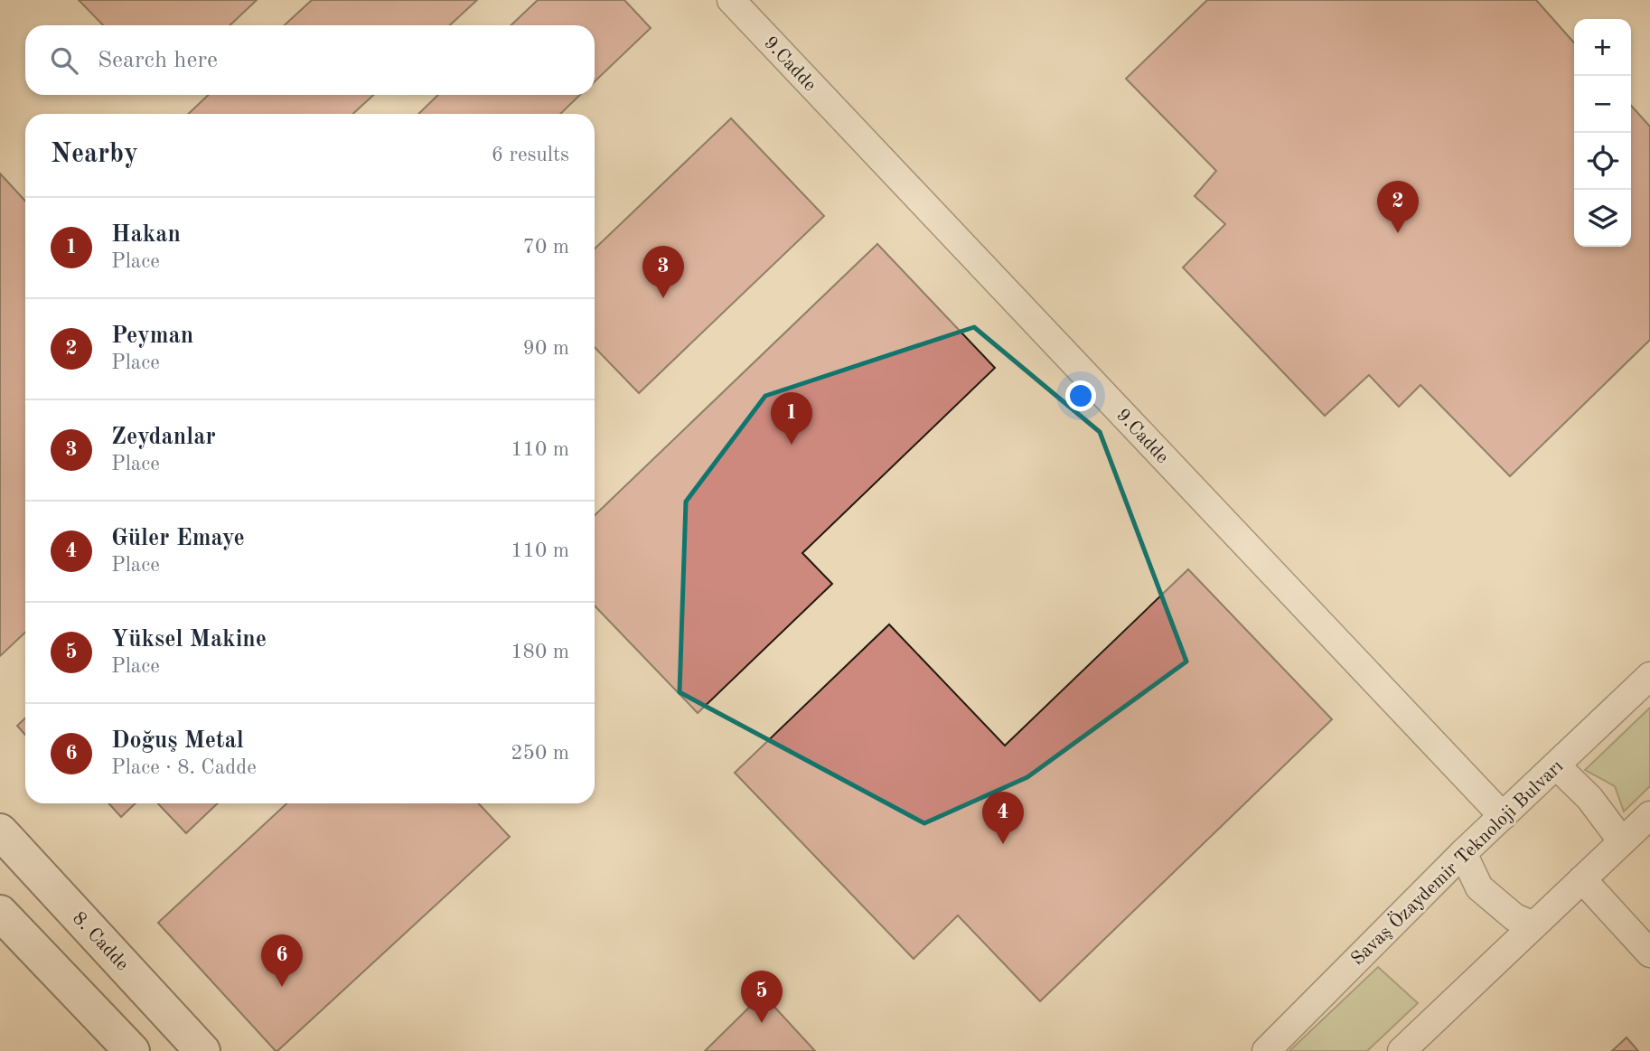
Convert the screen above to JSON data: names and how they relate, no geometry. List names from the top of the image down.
{
  "streets": {
    "street": ["9.Cadde", "Savaş Özaydemir Teknoloji Bulvarı", "8. Cadde"]
  },
  "crossings": [
    ["9.Cadde", "Savaş Özaydemir Teknoloji Bulvarı"]
  ],
  "page": {
    "map_buttons": ["+", "−"],
    "search": "Search here",
    "heading": ["Nearby", "6 results"],
    "pins": [
      "2",
      "3",
      "1",
      "4",
      "6",
      "5"
    ],
    "list": [
      {
        "mark": "1",
        "name": "Hakan",
        "note": "Place",
        "value": "70 m"
      },
      {
        "mark": "2",
        "name": "Peyman",
        "note": "Place",
        "value": "90 m"
      },
      {
        "mark": "3",
        "name": "Zeydanlar",
        "note": "Place",
        "value": "110 m"
      },
      {
        "mark": "4",
        "name": "Güler Emaye",
        "note": "Place",
        "value": "110 m"
      },
      {
        "mark": "5",
        "name": "Yüksel Makine",
        "note": "Place",
        "value": "180 m"
      },
      {
        "mark": "6",
        "name": "Doğuş Metal",
        "note": "Place · 8. Cadde",
        "value": "250 m"
      }
    ]
  }
}
